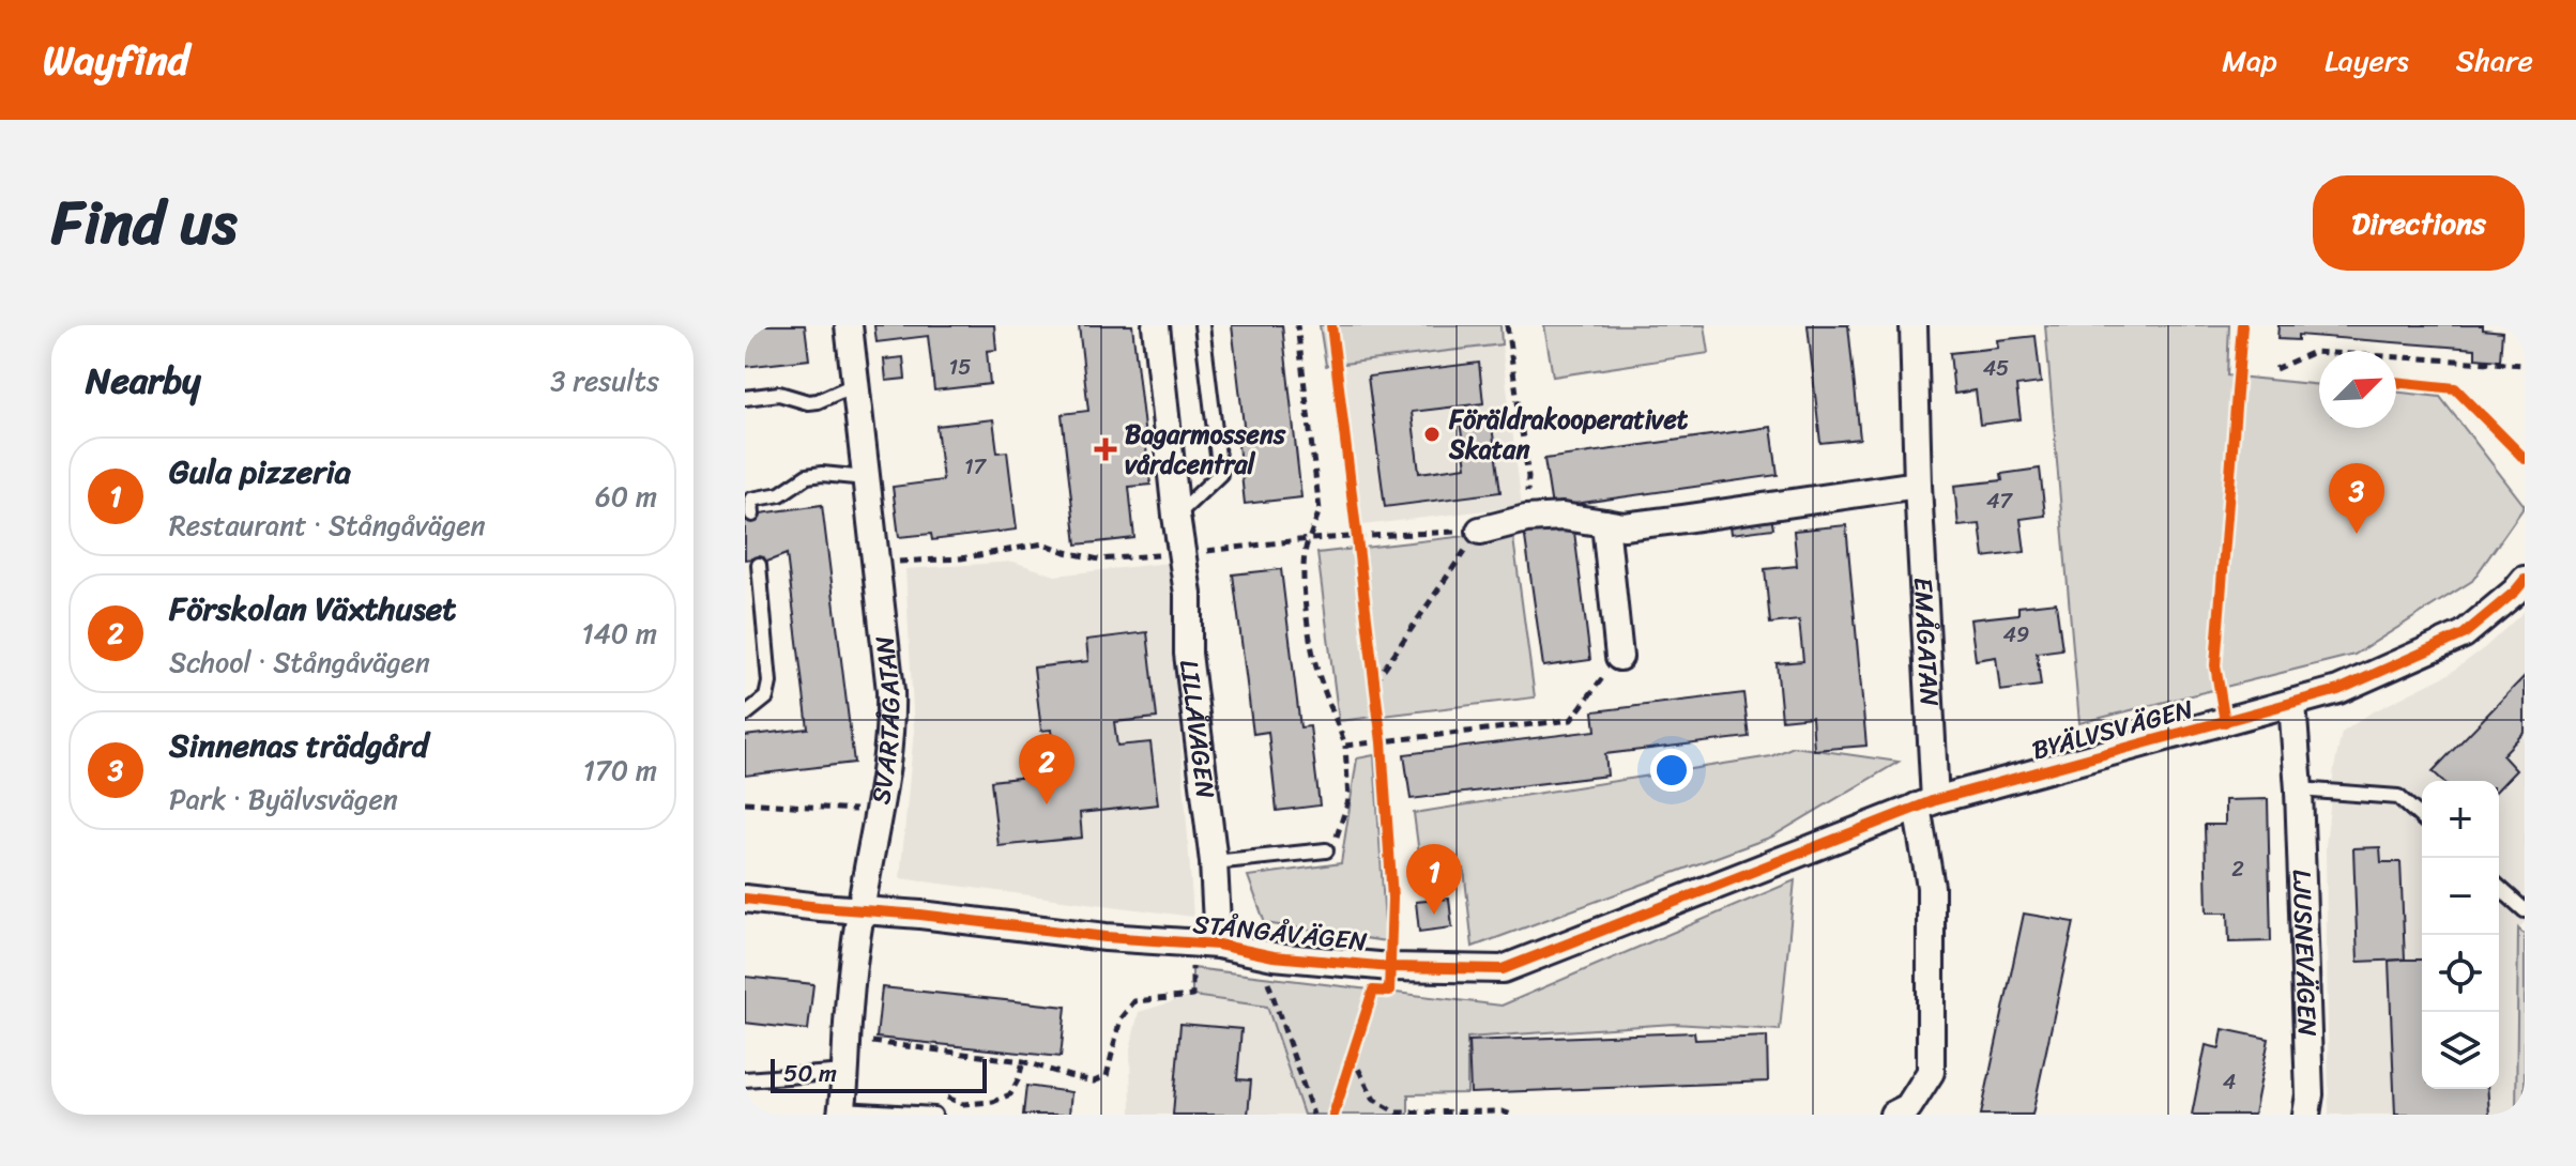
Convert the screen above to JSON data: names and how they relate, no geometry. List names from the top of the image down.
{
  "streets": {
    "street": [
      "EMÅGATAN",
      "SVARTÅGATAN",
      "LILLÅVÄGEN",
      "BYÄLVSVÄGEN",
      "STÅNGÅVÄGEN",
      "LJUSNEVÄGEN"
    ]
  },
  "crossings": [
    ["EMÅGATAN", "BYÄLVSVÄGEN"],
    ["EMÅGATAN", "STÅNGÅVÄGEN"],
    ["SVARTÅGATAN", "STÅNGÅVÄGEN"],
    ["LILLÅVÄGEN", "STÅNGÅVÄGEN"],
    ["BYÄLVSVÄGEN", "STÅNGÅVÄGEN"],
    ["BYÄLVSVÄGEN", "LJUSNEVÄGEN"]
  ],
  "places": {
    "other": ["Föräldrakooperativet Skatan"],
    "health": ["Bagarmossens vårdcentral"]
  },
  "house_numbers": [
    "15",
    "45",
    "17",
    "47",
    "49",
    "2",
    "4"
  ],
  "scale_bar": "50 m",
  "north": "top right",
  "page": {
    "header": "Wayfind",
    "nav": ["Map", "Layers", "Share"],
    "title": "Find us",
    "buttons": "Directions",
    "heading": ["Nearby", "3 results"],
    "list": [
      {
        "mark": "1",
        "name": "Gula pizzeria",
        "note": "Restaurant · Stångåvägen",
        "value": "60 m"
      },
      {
        "mark": "2",
        "name": "Förskolan Växthuset",
        "note": "School · Stångåvägen",
        "value": "140 m"
      },
      {
        "mark": "3",
        "name": "Sinnenas trädgård",
        "note": "Park · Byälvsvägen",
        "value": "170 m"
      }
    ],
    "pins": ["3", "2", "1"],
    "map_buttons": ["+", "−"],
    "scale": "50 m"
  }
}
